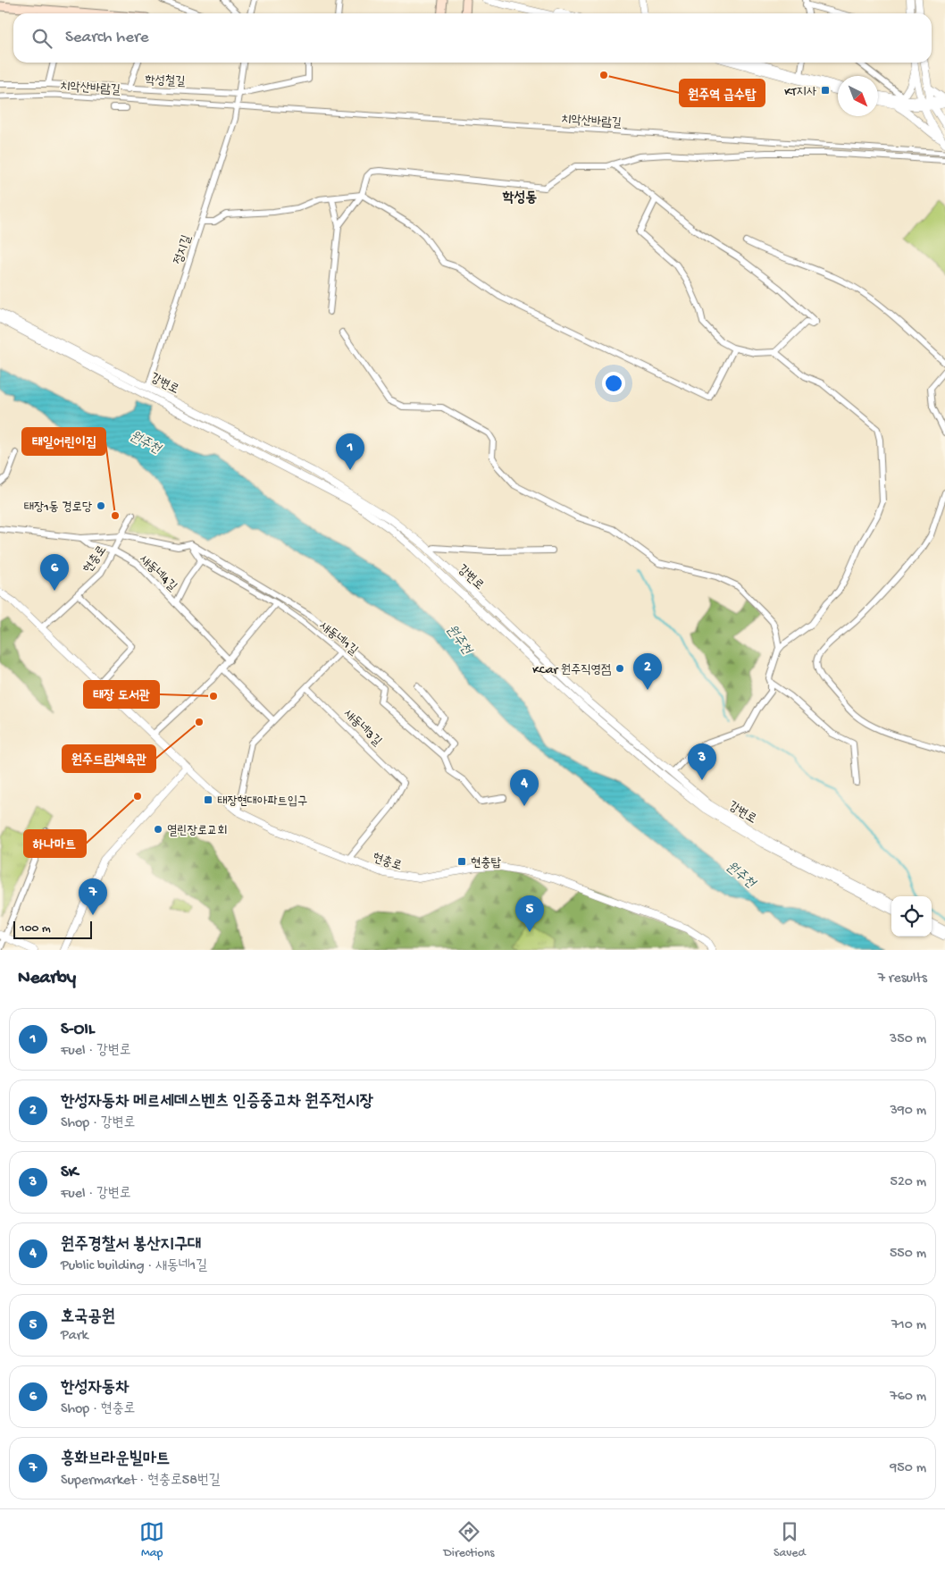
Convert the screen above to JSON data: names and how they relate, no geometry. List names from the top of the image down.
{
  "streets": {
    "street": [
      "학성철길",
      "치악산바람길",
      "정지길",
      "강변로",
      "현충로",
      "새동네4길",
      "새동네1길",
      "새동네3길"
    ]
  },
  "crossings": [
    ["학성철길", "정지길"],
    ["치악산바람길", "정지길"],
    ["정지길", "강변로"],
    ["현충로", "새동네4길"],
    ["현충로", "새동네3길"]
  ],
  "districts": ["학성동"],
  "water": ["원주천"],
  "places": {
    "other": [
      "원주역 급수탑",
      "태장1동 경로당",
      "태일어린이집",
      "KCar 원주직영점",
      "태장 도서관",
      "원주드림체육관",
      "하나마트",
      "열린장로교회"
    ],
    "transit": ["KT지사", "태장현대아파트입구", "현충탑"]
  },
  "scale_bar": "100 m",
  "north": "bottom right",
  "page": {
    "search": "Search here",
    "pins": [
      "1",
      "6",
      "2",
      "3",
      "4",
      "7",
      "5"
    ],
    "scale": "100 m",
    "heading": ["Nearby", "7 results"],
    "list": [
      {
        "mark": "1",
        "name": "S-OIL",
        "note": "Fuel · 강변로",
        "value": "350 m"
      },
      {
        "mark": "2",
        "name": "한성자동차 메르세데스벤츠 인증중고차 원주전시장",
        "note": "Shop · 강변로",
        "value": "390 m"
      },
      {
        "mark": "3",
        "name": "SK",
        "note": "Fuel · 강변로",
        "value": "520 m"
      },
      {
        "mark": "4",
        "name": "원주경찰서 봉산지구대",
        "note": "Public building · 새동네1길",
        "value": "550 m"
      },
      {
        "mark": "5",
        "name": "호국공원",
        "note": "Park",
        "value": "710 m"
      },
      {
        "mark": "6",
        "name": "한성자동차",
        "note": "Shop · 현충로",
        "value": "760 m"
      },
      {
        "mark": "7",
        "name": "흥화브라운빌마트",
        "note": "Supermarket · 현충로58번길",
        "value": "950 m"
      }
    ],
    "nav": ["Map", "Directions", "Saved"]
  }
}
